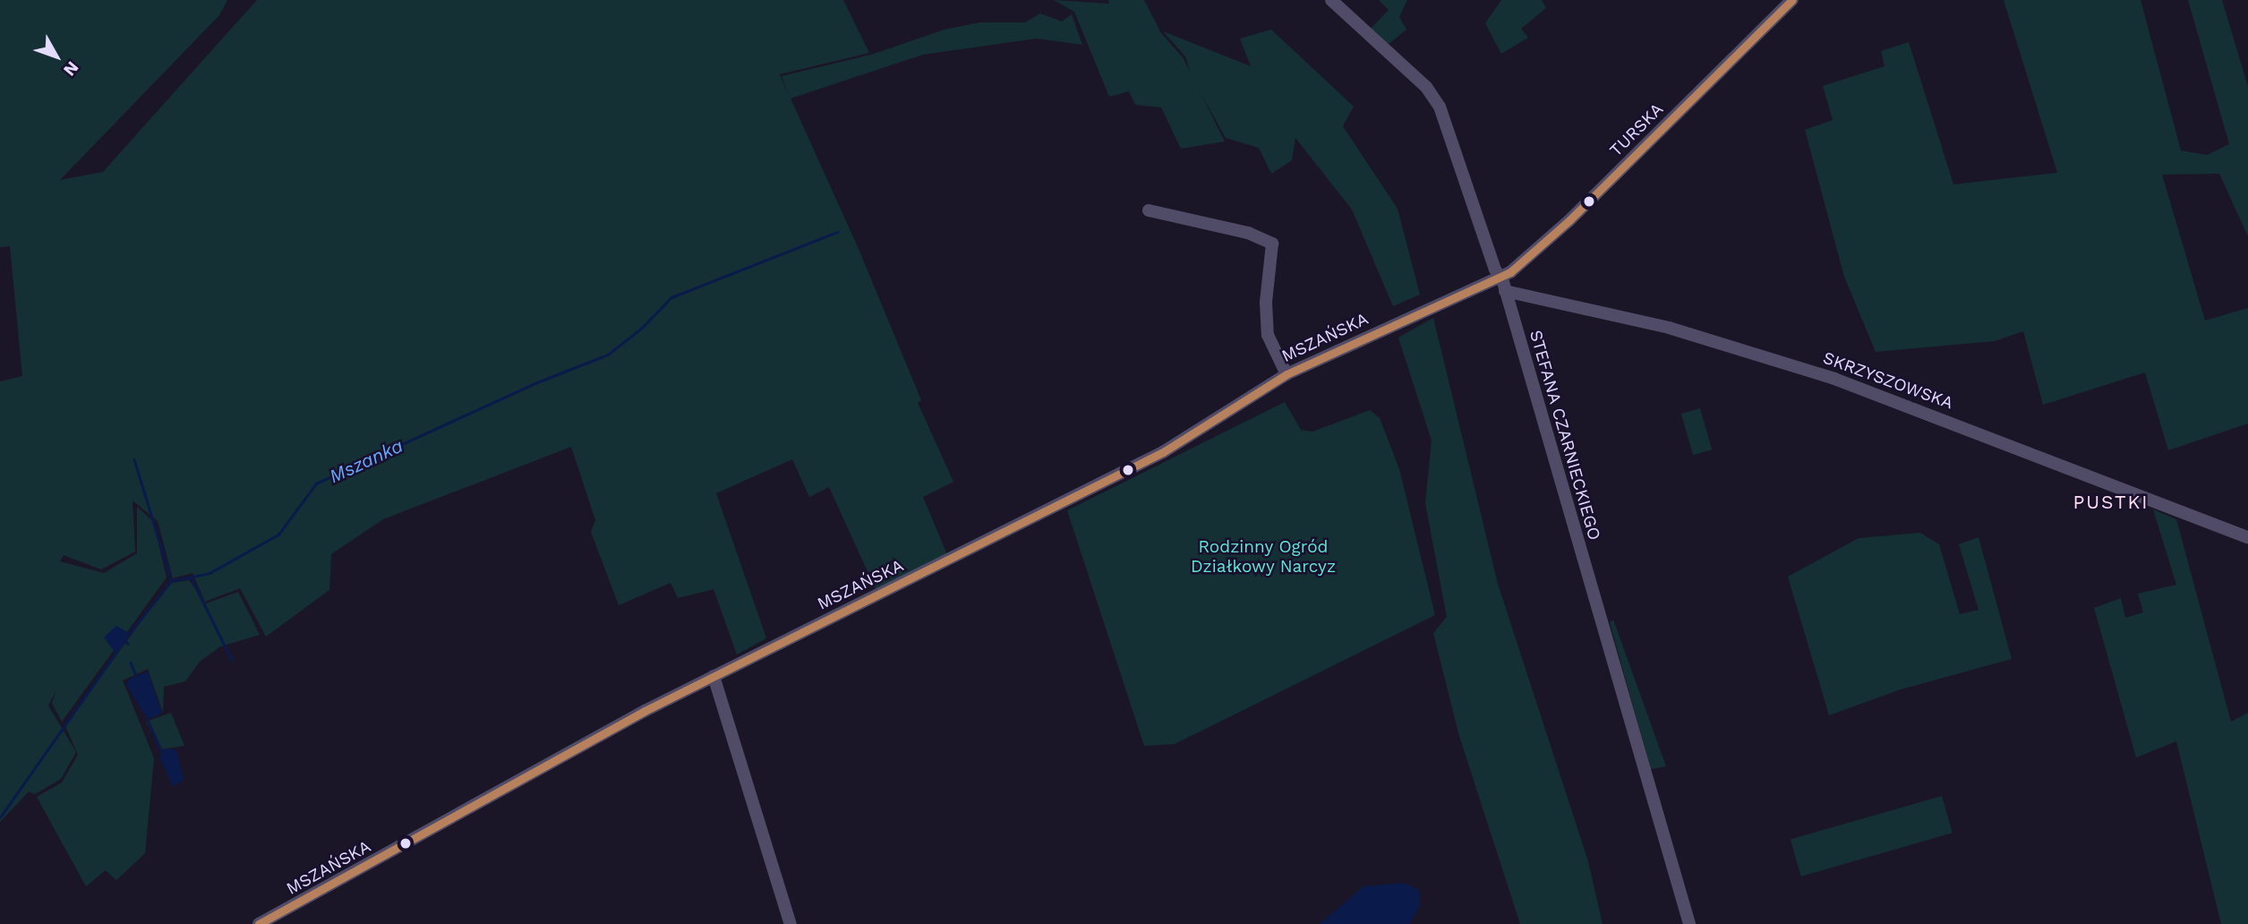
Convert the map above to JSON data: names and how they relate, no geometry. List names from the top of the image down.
{
  "streets": {
    "street": [
      "TURSKA",
      "MSZAŃSKA",
      "SKRZYSZOWSKA",
      "STEFANA CZARNIECKIEGO"
    ]
  },
  "crossings": [
    ["TURSKA", "MSZAŃSKA"],
    ["TURSKA", "SKRZYSZOWSKA"],
    ["TURSKA", "STEFANA CZARNIECKIEGO"],
    ["SKRZYSZOWSKA", "STEFANA CZARNIECKIEGO"]
  ],
  "districts": ["PUSTKI"],
  "water": ["Mszanka"],
  "parks": ["Rodzinny Ogród Działkowy Narcyz"],
  "north": "bottom right"
}
